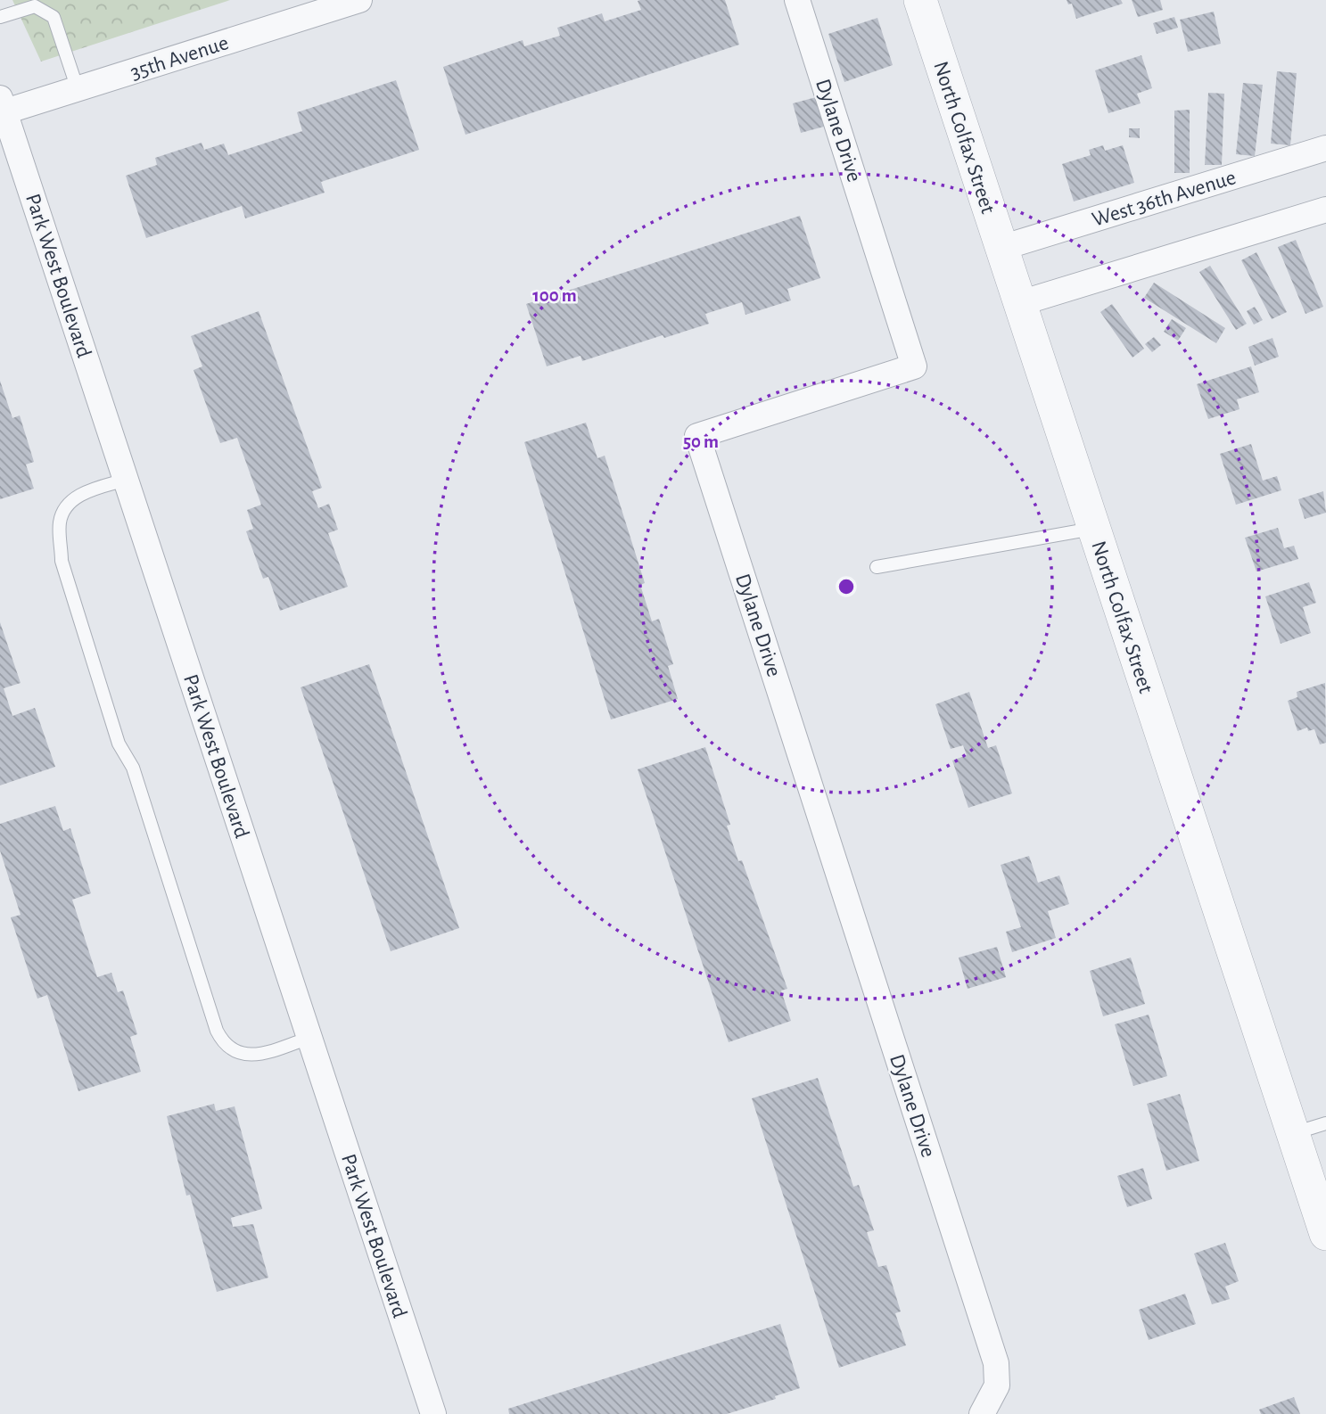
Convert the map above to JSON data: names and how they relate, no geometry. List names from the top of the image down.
{
  "streets": {
    "street": [
      "35th Avenue",
      "Dylane Drive",
      "North Colfax Street",
      "West 36th Avenue",
      "Park West Boulevard"
    ]
  },
  "crossings": [
    ["35th Avenue", "Park West Boulevard"],
    ["North Colfax Street", "West 36th Avenue"]
  ],
  "rings": ["100 m", "50 m"]
}
